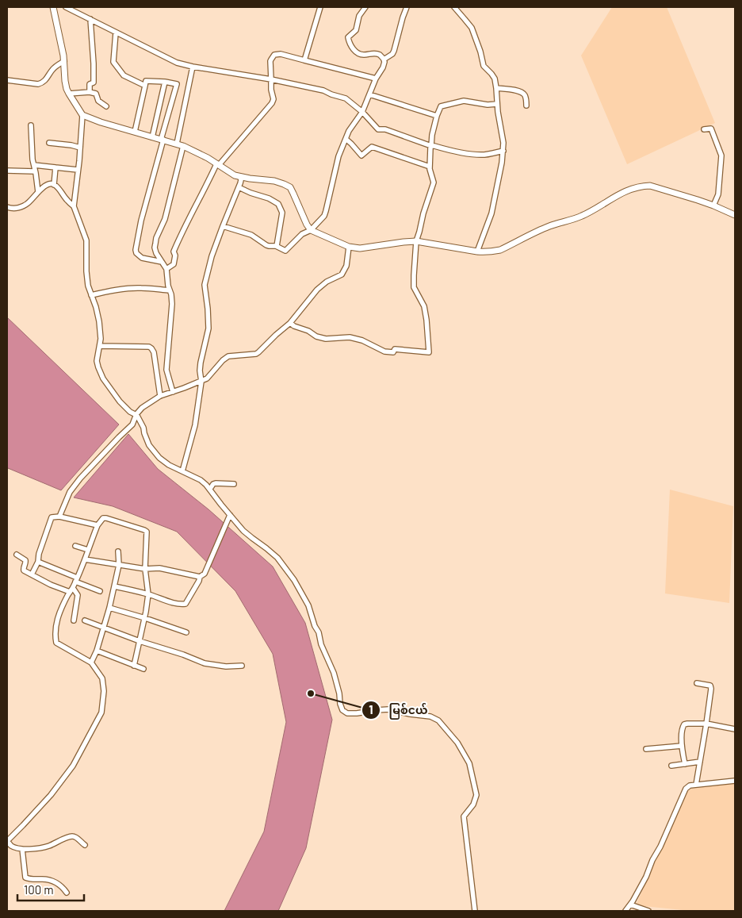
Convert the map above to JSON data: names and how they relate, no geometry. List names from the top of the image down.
{
  "places": ["မြစ်ငယ်"],
  "scale_bar": "100 m"
}
